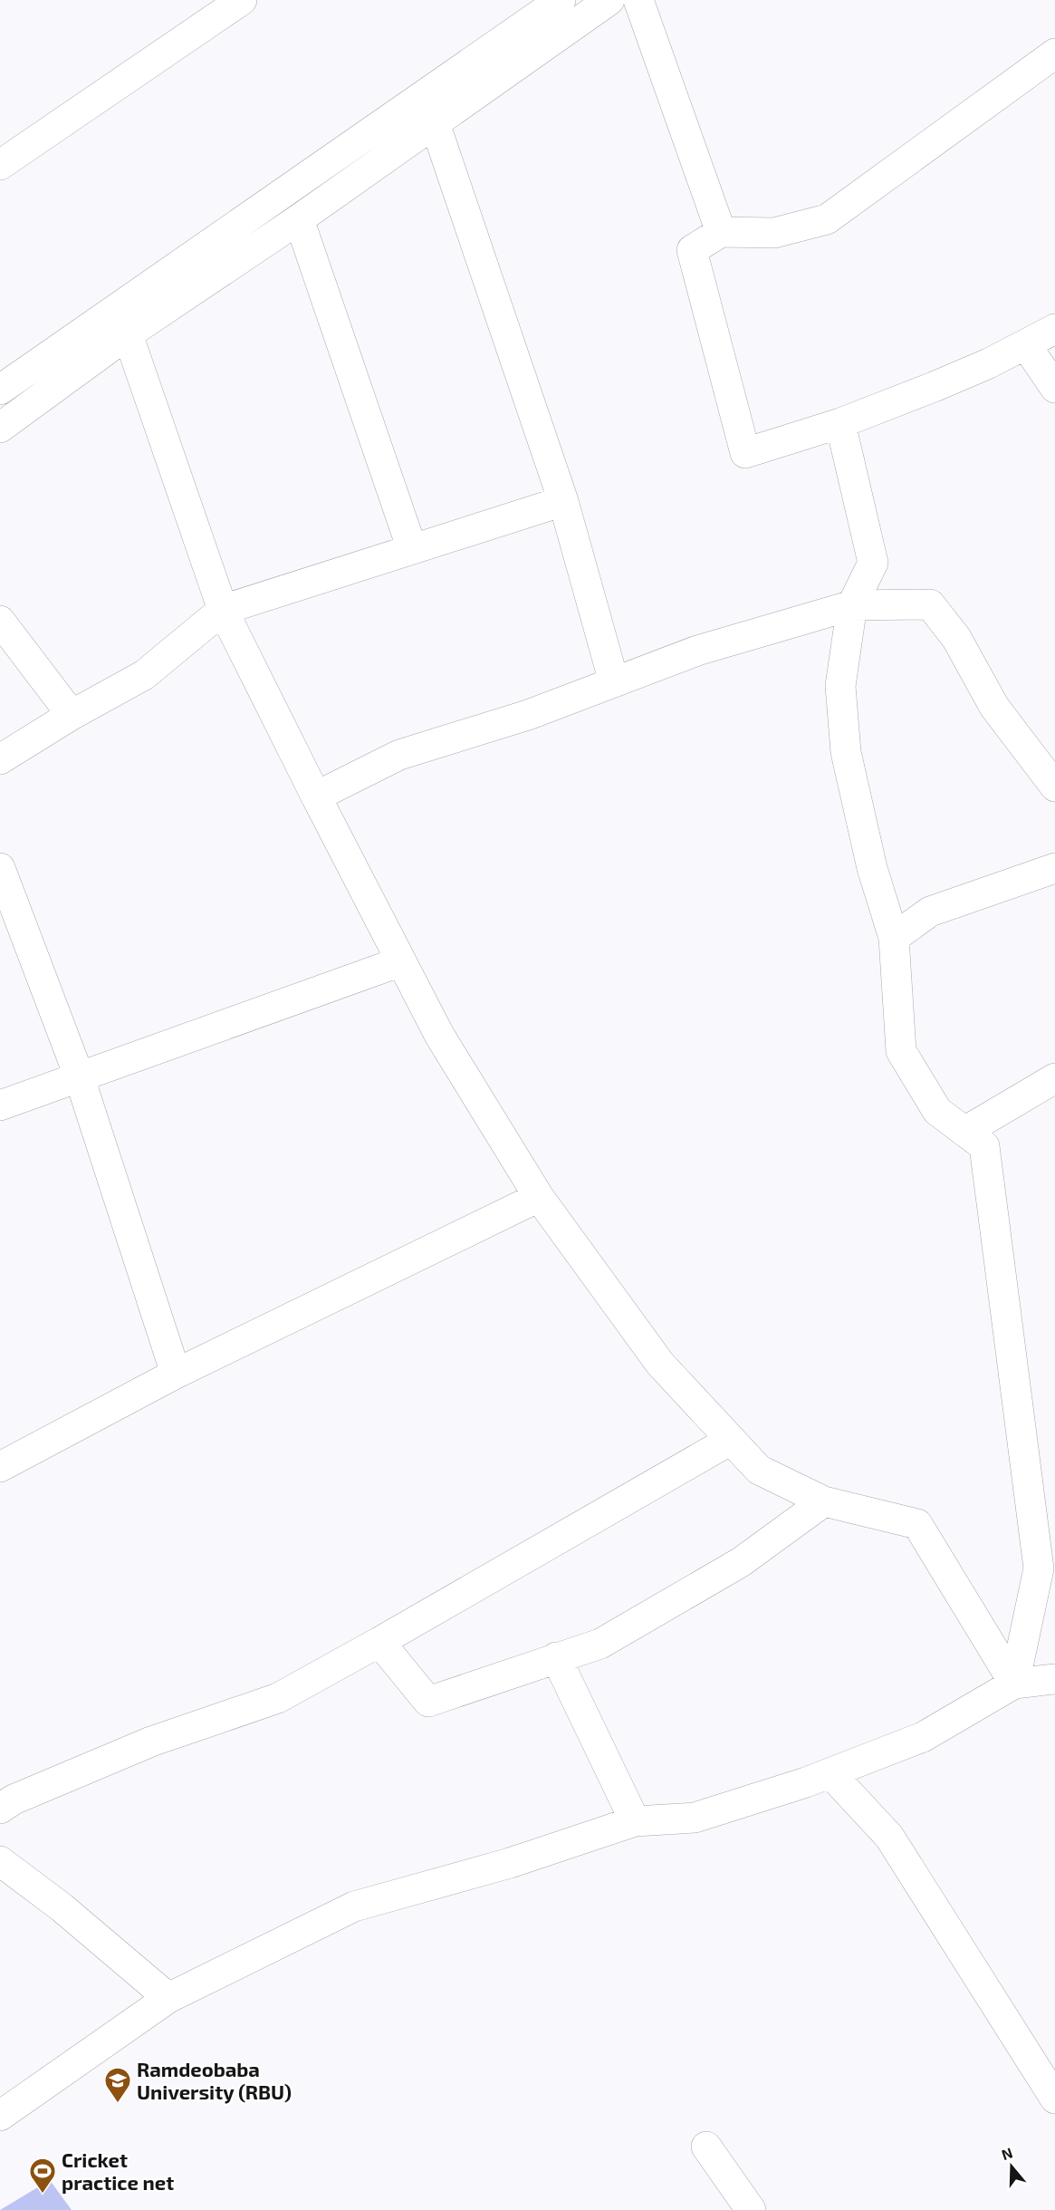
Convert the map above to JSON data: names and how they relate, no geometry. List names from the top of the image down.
{
  "places": {
    "school or university": ["Ramdeobaba University (RBU)"],
    "sports": ["Cricket practice net"]
  },
  "north": "top"
}
